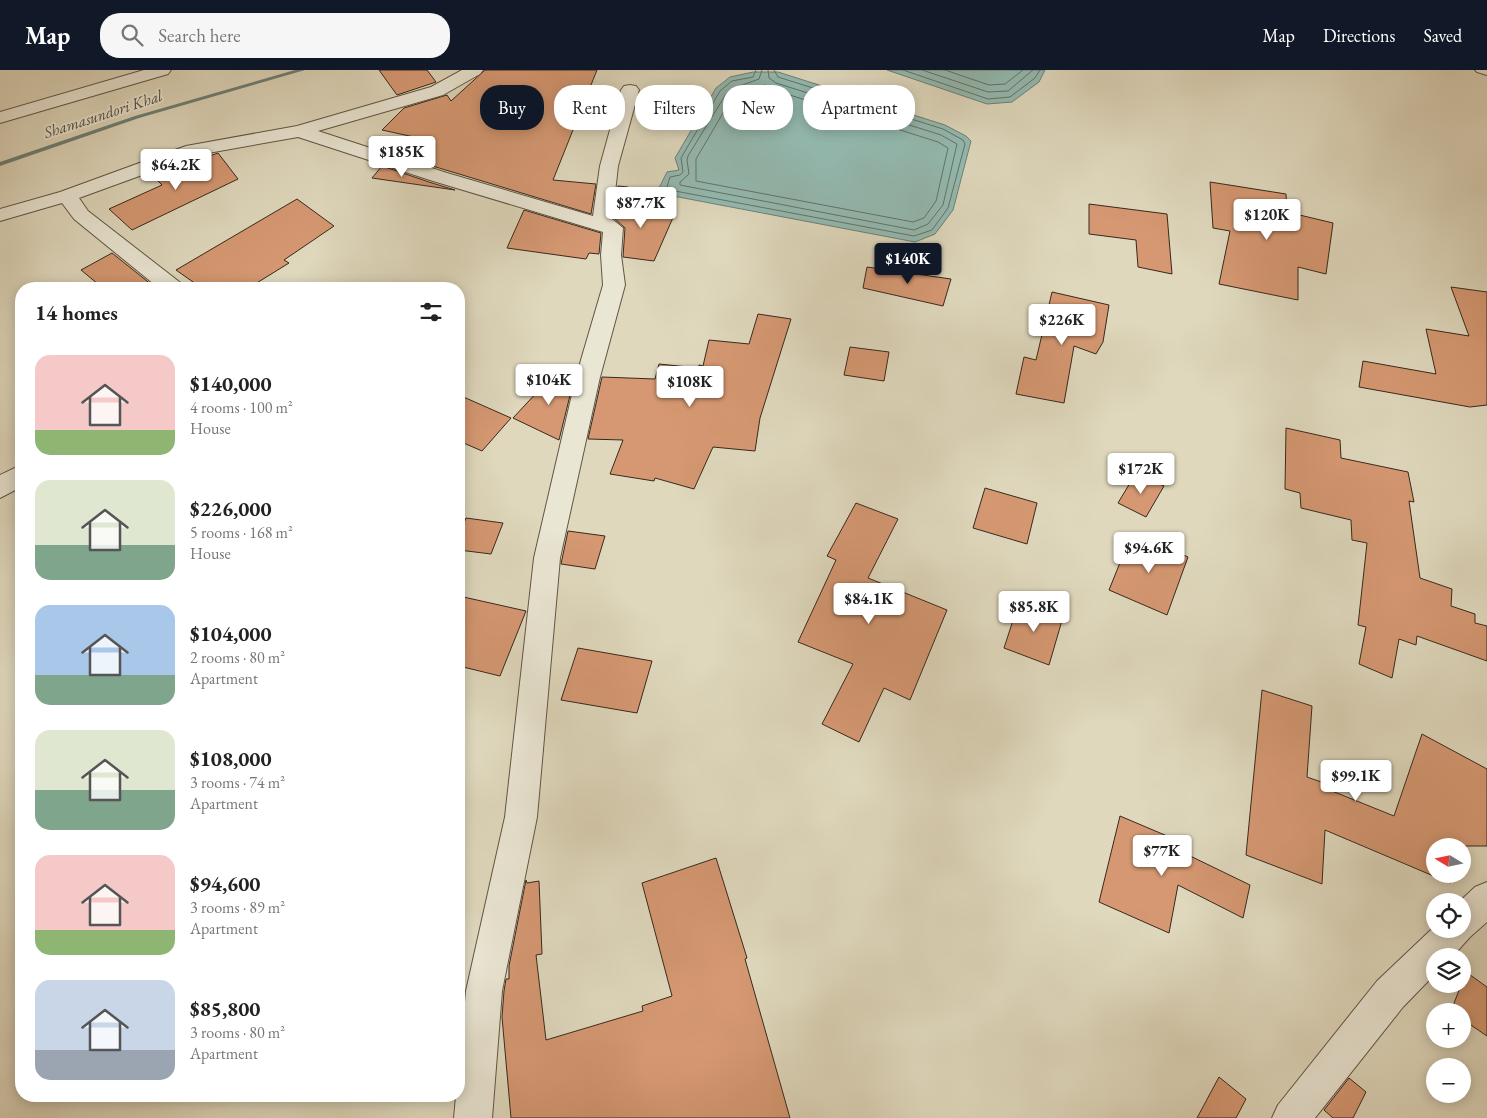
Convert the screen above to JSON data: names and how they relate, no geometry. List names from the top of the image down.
{
  "water": ["Shamasundori Khal"],
  "north": "left",
  "page": {
    "header": "Map",
    "search": "Search here",
    "nav": ["Map", "Directions", "Saved"],
    "chip": [
      "Buy",
      "Rent",
      "Filters",
      "New",
      "Apartment"
    ],
    "price": [
      "$185K",
      "$64.2K",
      "$87.7K",
      "$120K",
      "$140K",
      "$226K",
      "$104K",
      "$108K",
      "$172K",
      "$94.6K",
      "$84.1K",
      "$85.8K",
      "$99.1K",
      "$77K"
    ],
    "heading": "14 homes",
    "list": [
      {
        "name": "$140,000",
        "note": "4 rooms · 100 m² · House"
      },
      {
        "name": "$226,000",
        "note": "5 rooms · 168 m² · House"
      },
      {
        "name": "$104,000",
        "note": "2 rooms · 80 m² · Apartment"
      },
      {
        "name": "$108,000",
        "note": "3 rooms · 74 m² · Apartment"
      },
      {
        "name": "$94,600",
        "note": "3 rooms · 89 m² · Apartment"
      },
      {
        "name": "$85,800",
        "note": "3 rooms · 80 m² · Apartment"
      }
    ],
    "map_buttons": ["+", "−"]
  }
}
